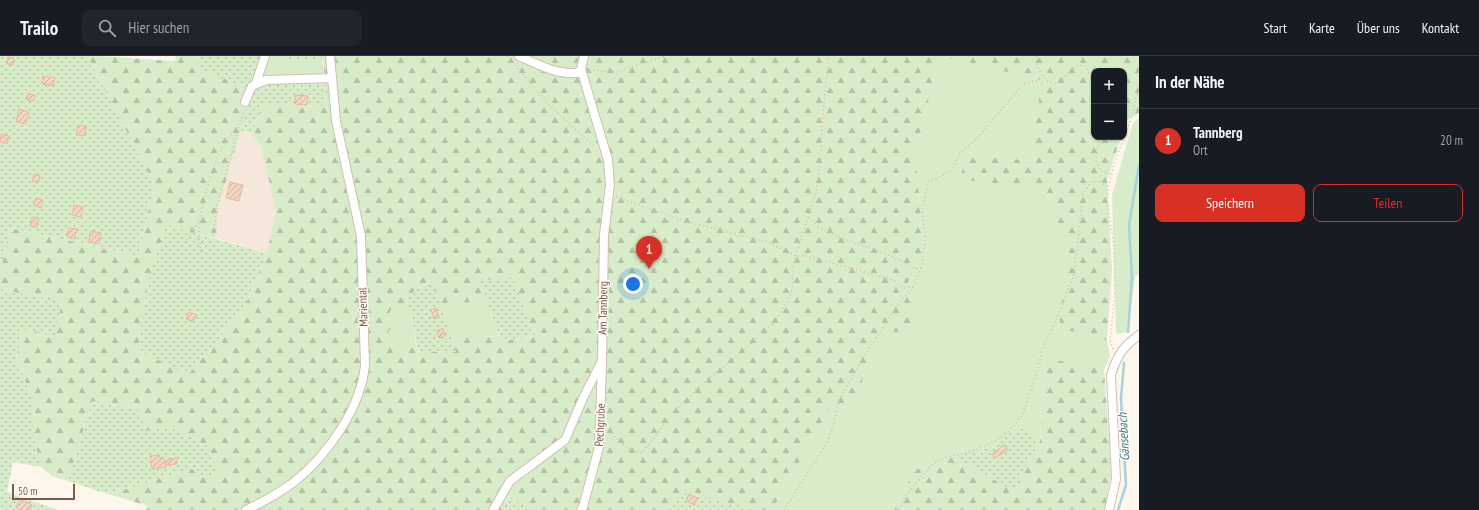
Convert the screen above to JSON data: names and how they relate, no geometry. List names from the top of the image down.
{
  "streets": {
    "street": ["Mariental", "Am Tannberg", "Pechgrube"]
  },
  "crossings": [
    ["Am Tannberg", "Pechgrube"]
  ],
  "water": ["Gänsebach"],
  "scale_bar": "50 m",
  "page": {
    "header": "Trailo",
    "search": "Hier suchen",
    "nav": [
      "Start",
      "Karte",
      "Über uns",
      "Kontakt"
    ],
    "heading": "In der Nähe",
    "map_buttons": ["+", "−"],
    "list": [
      {
        "mark": "1",
        "name": "Tannberg",
        "note": "Ort",
        "value": "20 m"
      }
    ],
    "buttons": ["Speichern", "Teilen"],
    "pins": "1",
    "scale": "50 m"
  }
}
